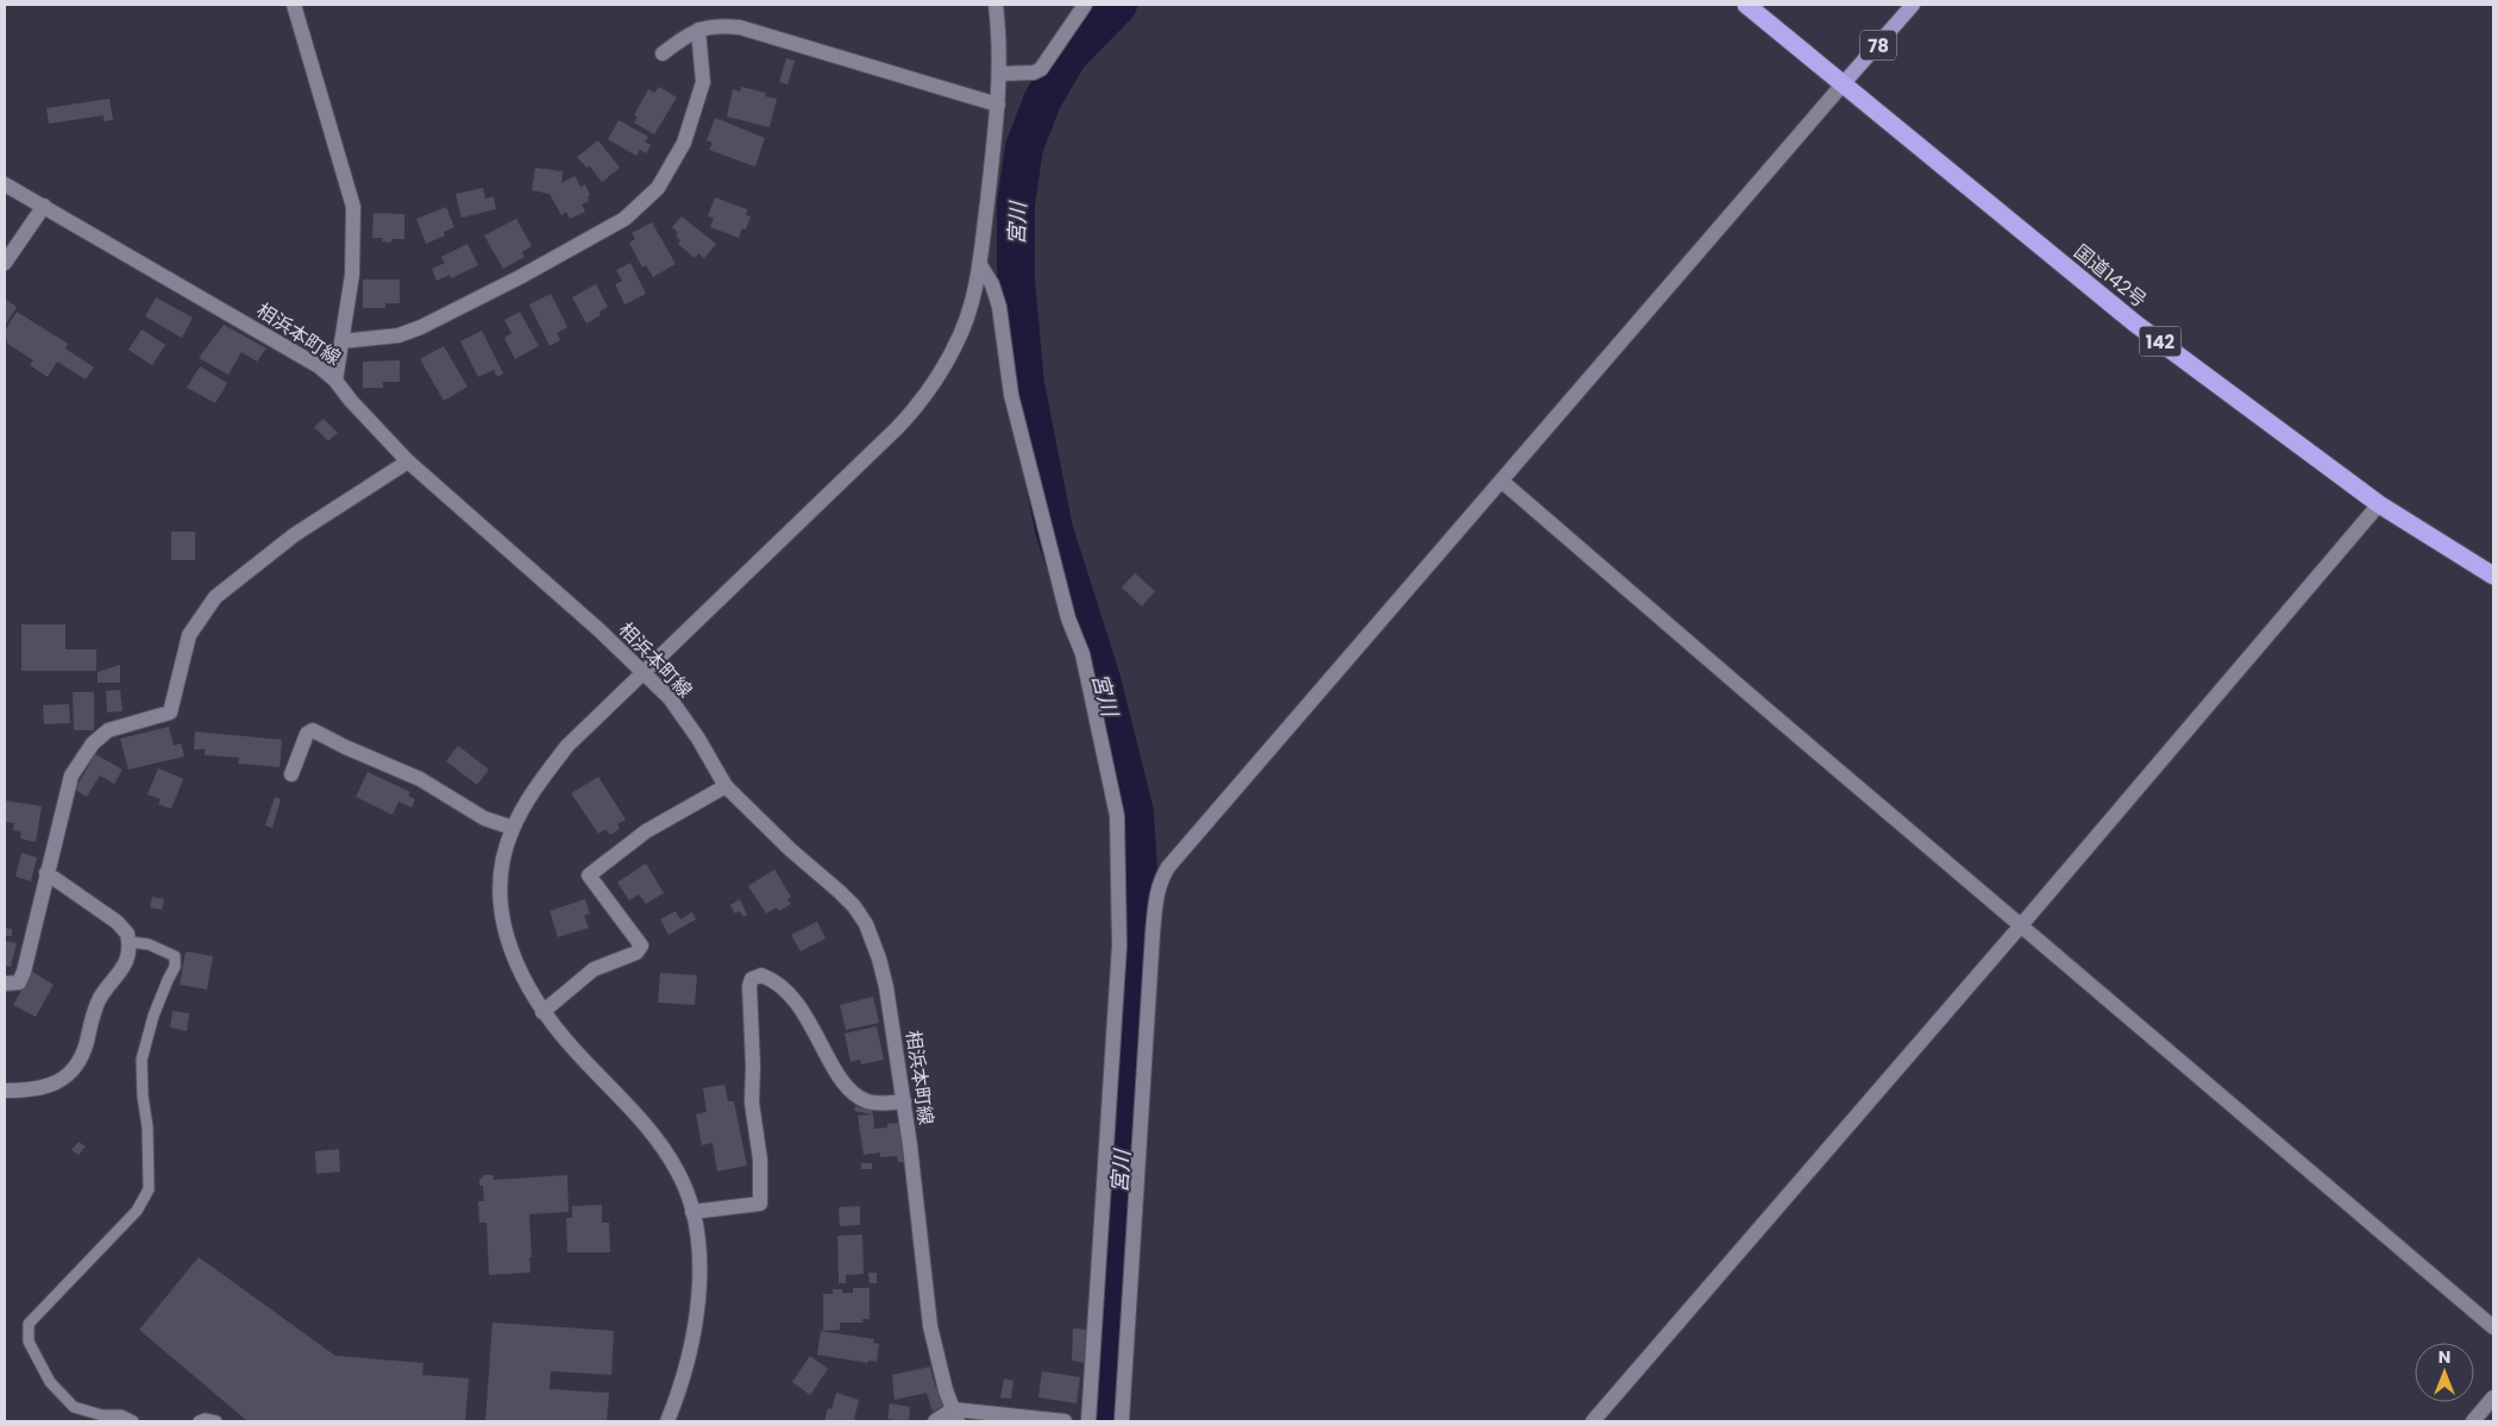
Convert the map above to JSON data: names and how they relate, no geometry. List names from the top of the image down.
{
  "streets": {
    "highway": ["国道142号", "142"],
    "main road": ["78"],
    "street": ["相浜本町線"]
  },
  "crossings": [
    ["78", "国道142号"]
  ],
  "water": ["宮川"],
  "north": "top"
}
